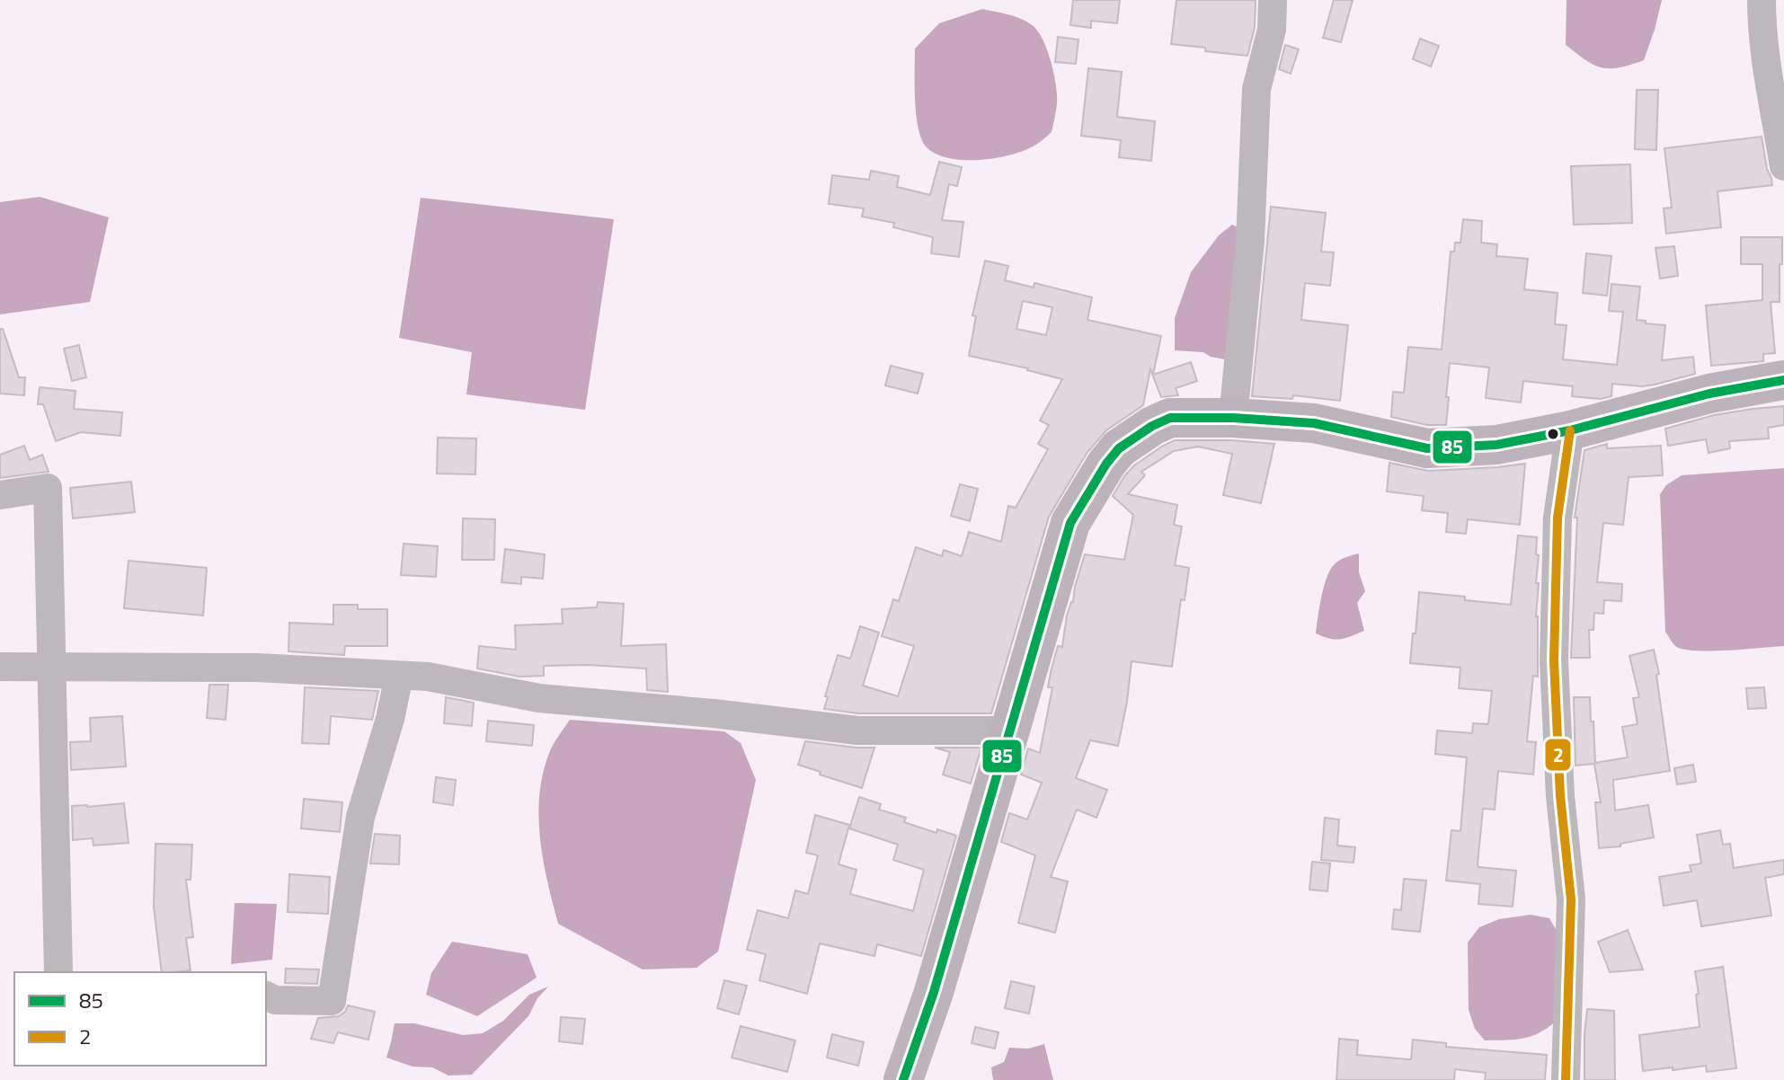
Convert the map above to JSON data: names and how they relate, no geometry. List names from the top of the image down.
{
  "lines": ["transit line 85", "transit line 2"],
  "legend": ["85", "2"]
}
